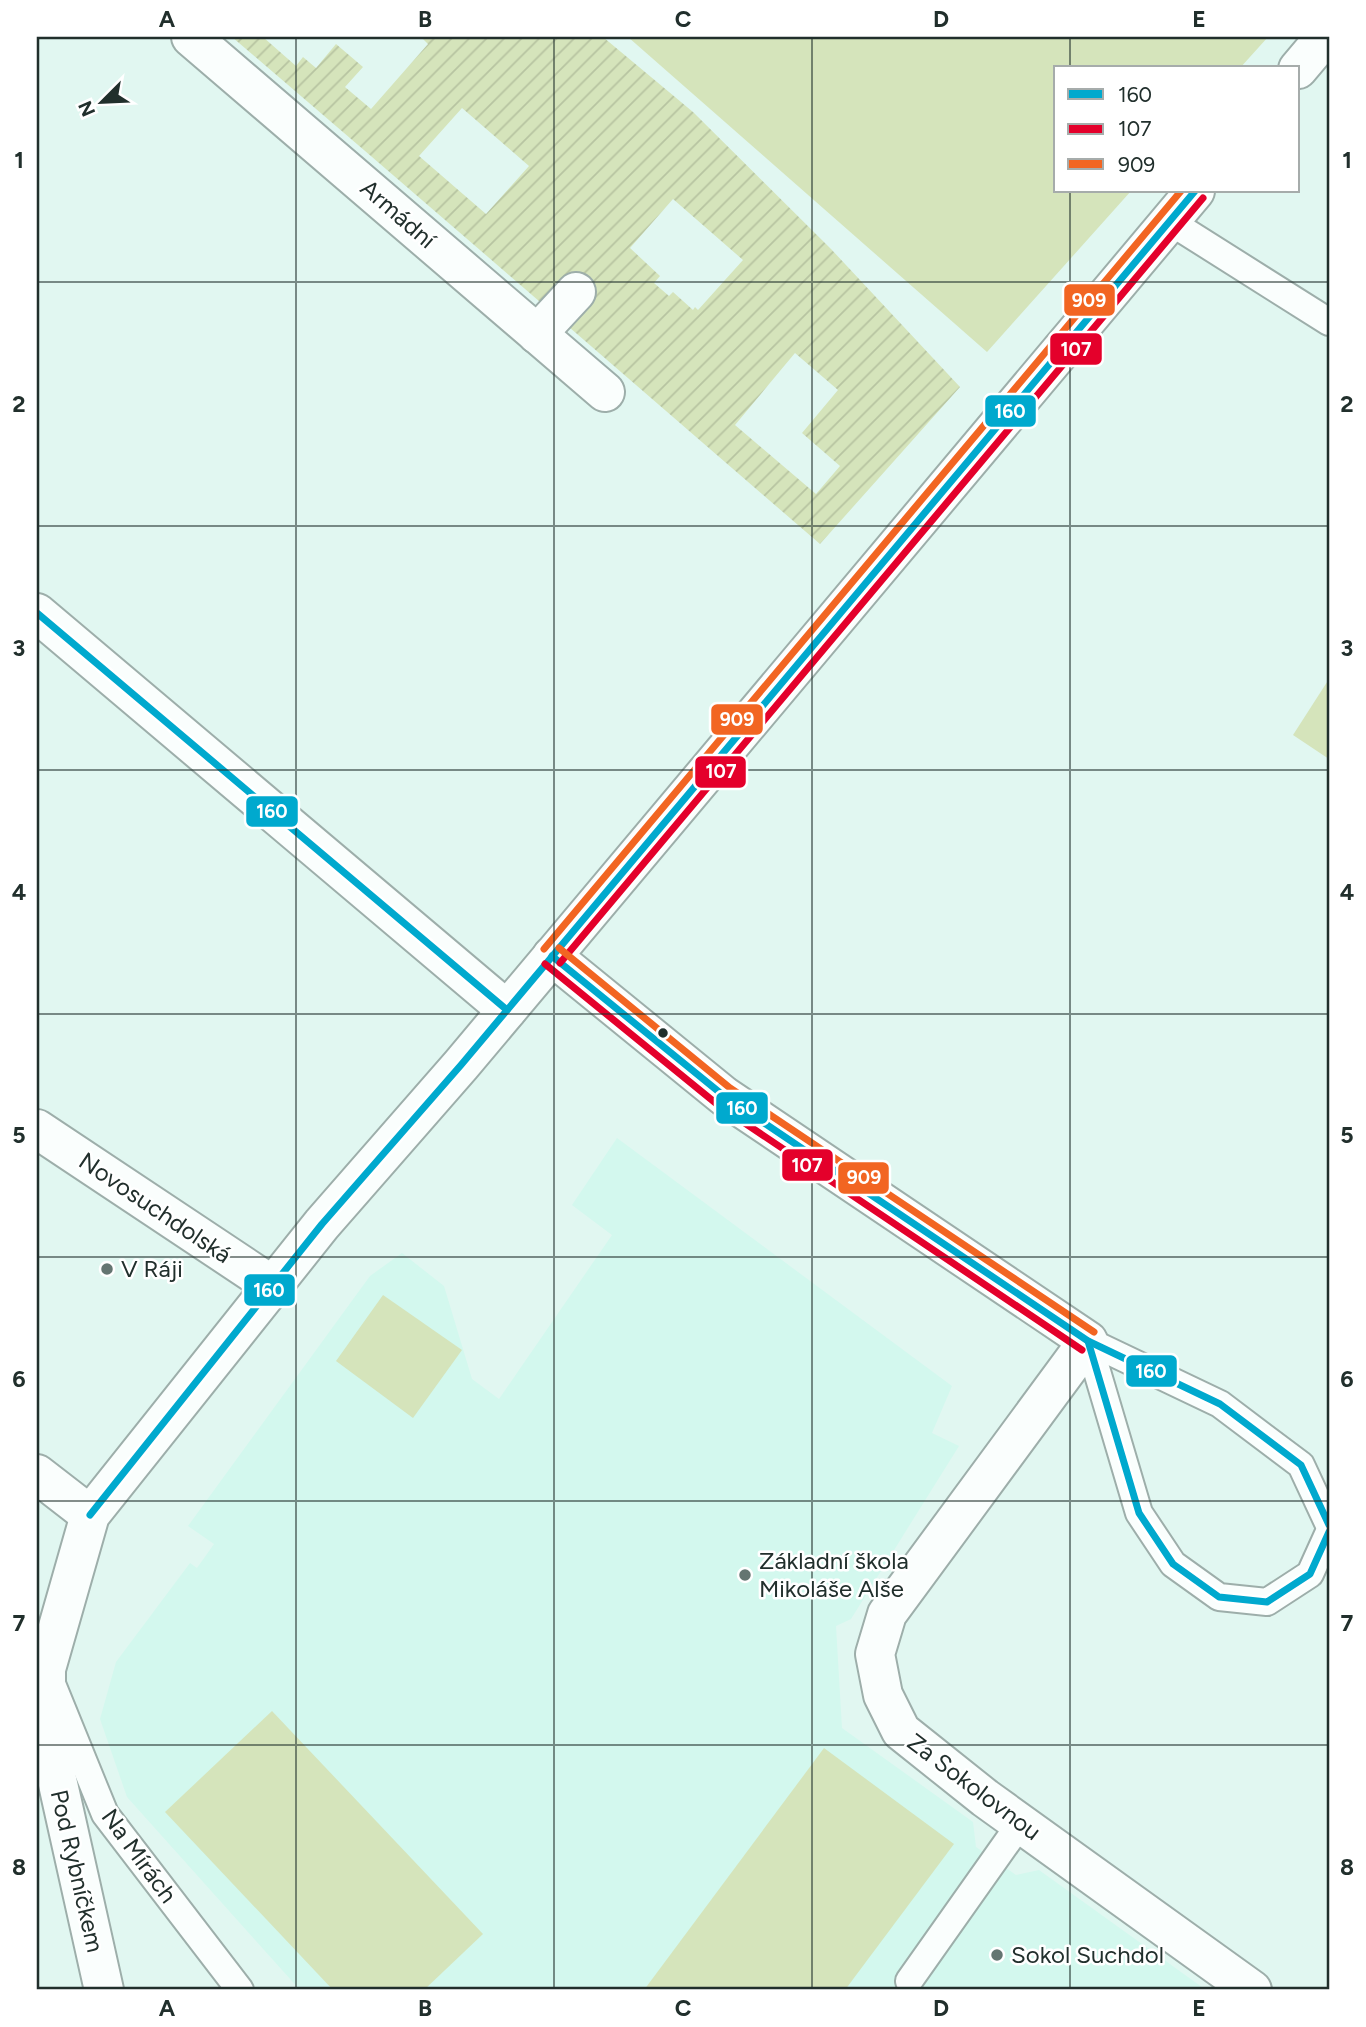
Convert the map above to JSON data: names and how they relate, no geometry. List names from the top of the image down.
{
  "streets": {
    "street": [
      "Armádní",
      "Novosuchdolská",
      "Za Sokolovnou",
      "Pod Rybníčkem"
    ],
    "lane": ["Na Mírách"]
  },
  "crossings": [
    ["Na Mírách", "Pod Rybníčkem"]
  ],
  "places": ["V Ráji", "Základní škola Mikoláše Alše", "Sokol Suchdol"],
  "lines": ["transit line 160", "transit line 909", "transit line 107"],
  "legend": ["160", "107", "909"],
  "north": "bottom left",
  "grid": {
    "columns": [
      "A",
      "B",
      "C",
      "D",
      "E"
    ],
    "rows": [
      "1",
      "2",
      "3",
      "4",
      "5",
      "6",
      "7",
      "8"
    ]
  }
}
